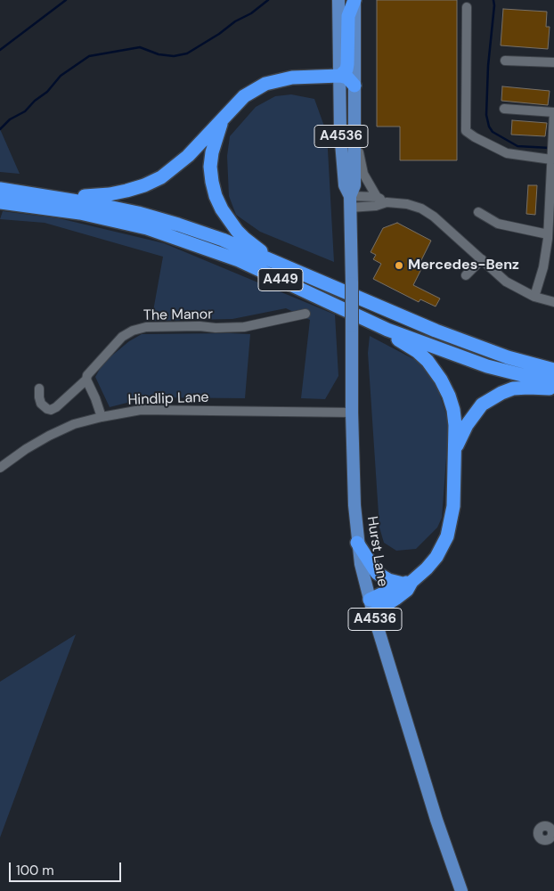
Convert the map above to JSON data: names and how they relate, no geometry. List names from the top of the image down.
{
  "streets": {
    "highway": ["A449"],
    "main road": ["A4536", "Hurst Lane"],
    "street": ["The Manor", "Hindlip Lane"]
  },
  "crossings": [
    ["A4536", "Hurst Lane"],
    ["Hindlip Lane", "Hurst Lane"]
  ],
  "places": ["Mercedes-Benz"],
  "scale_bar": "100 m"
}
